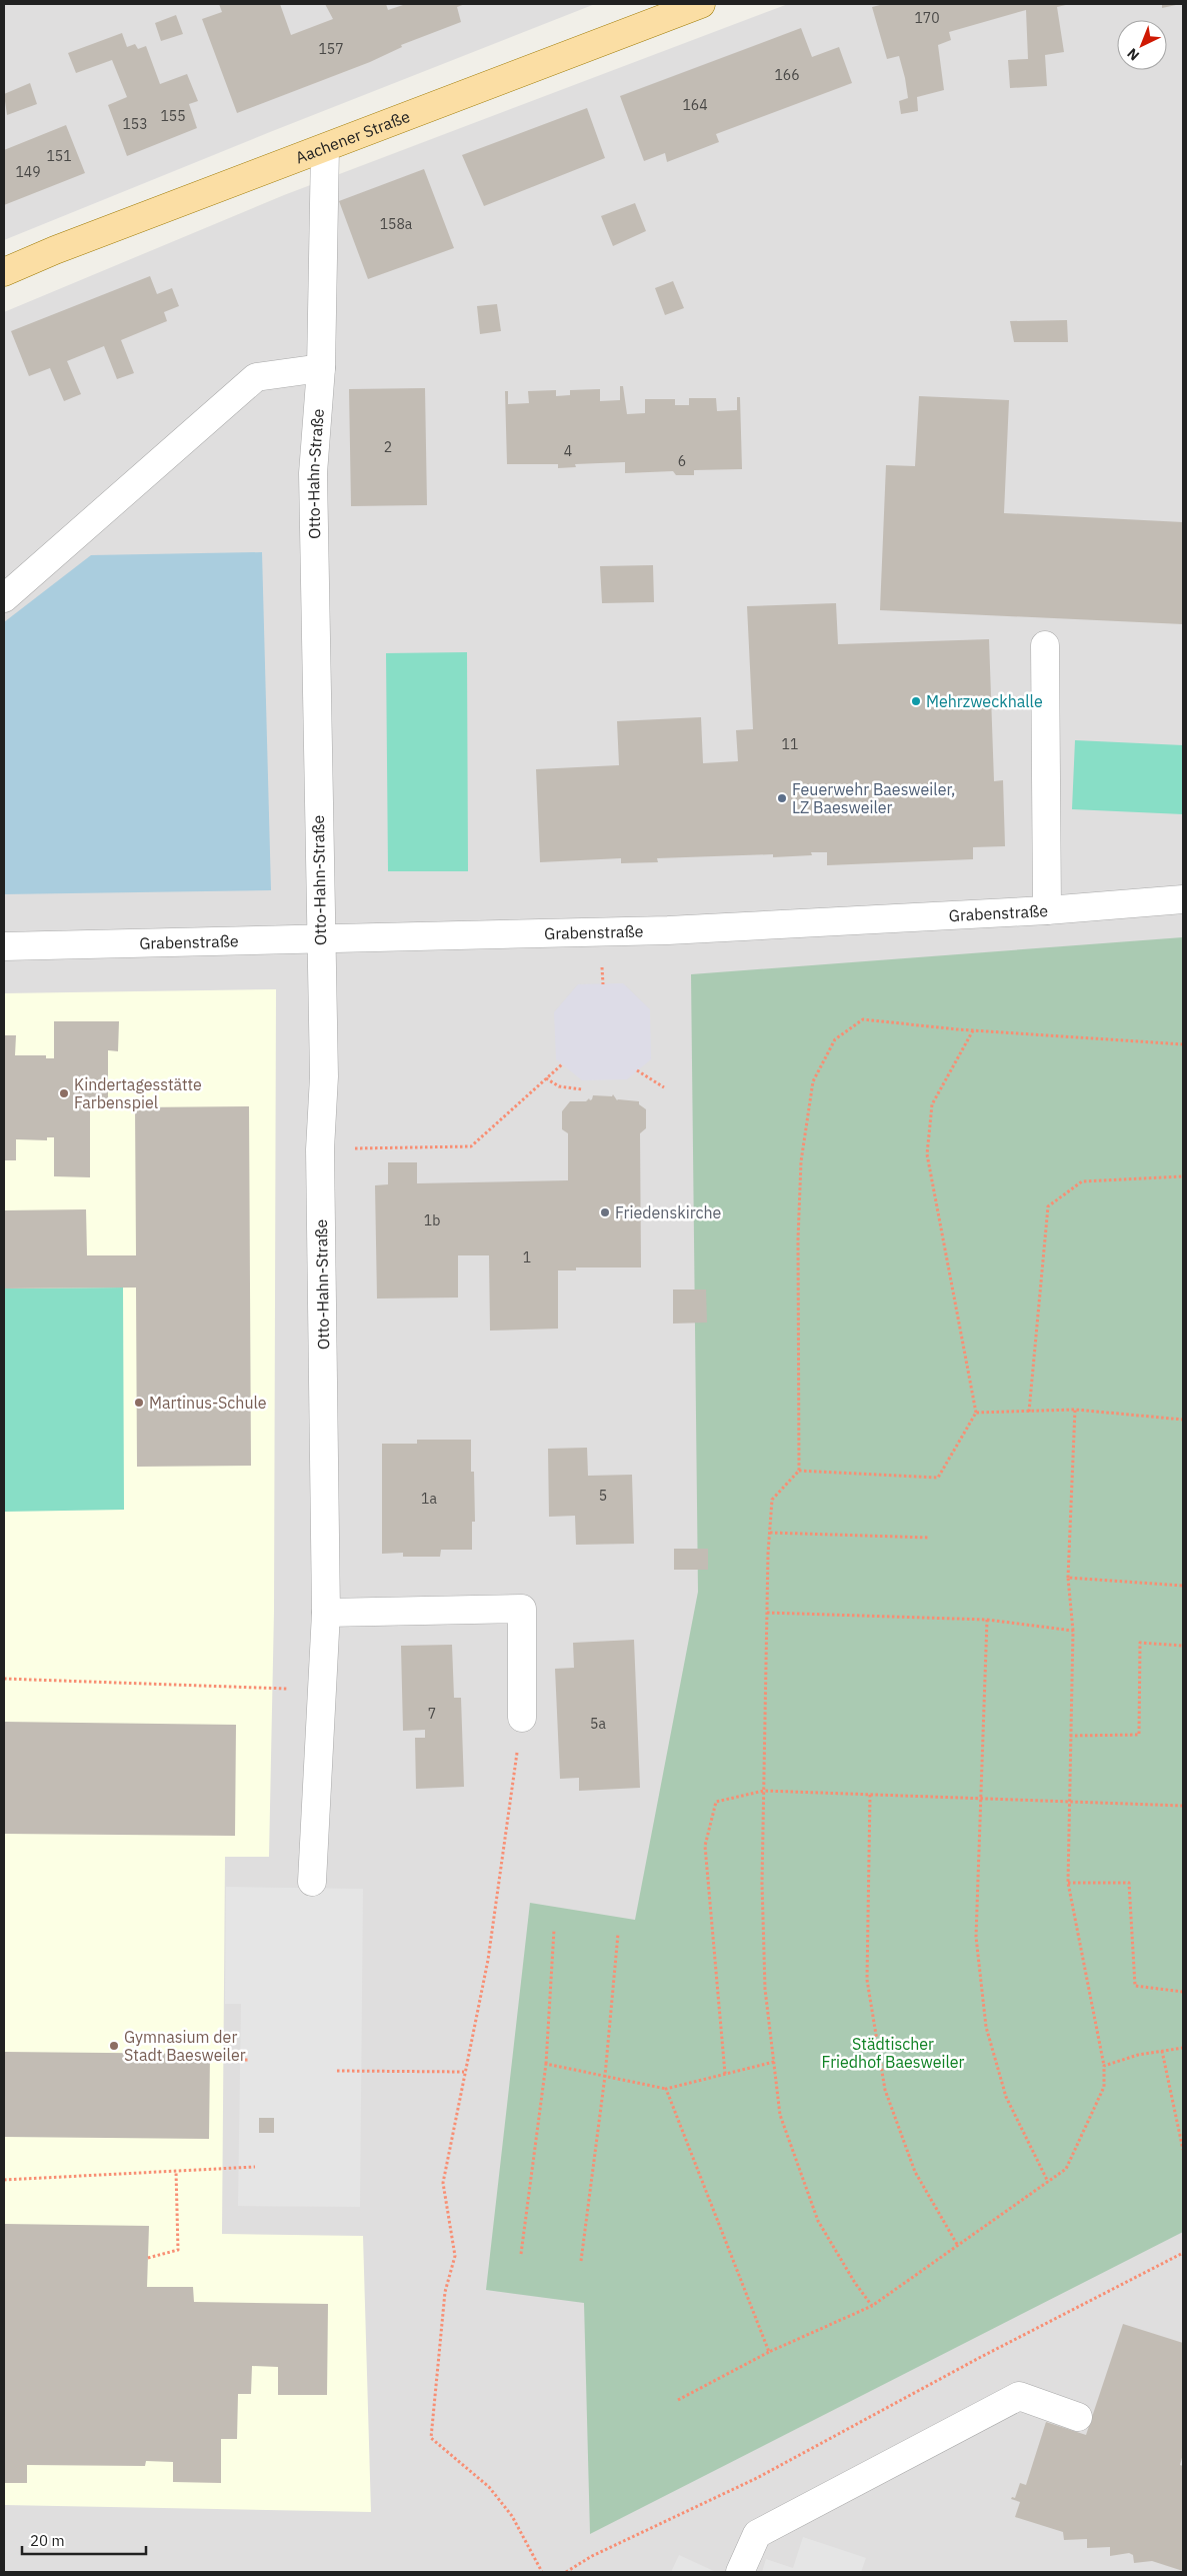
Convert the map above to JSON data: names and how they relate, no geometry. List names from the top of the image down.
{
  "streets": {
    "main road": ["Aachener Straße"],
    "street": ["Otto-Hahn-Straße", "Grabenstraße"]
  },
  "crossings": [
    ["Aachener Straße", "Otto-Hahn-Straße"],
    ["Otto-Hahn-Straße", "Grabenstraße"]
  ],
  "parks": ["Städtischer Friedhof Baesweiler"],
  "places": [
    "Mehrzweckhalle",
    "Feuerwehr Baesweiler, LZ Baesweiler",
    "Kindertagesstätte Farbenspiel",
    "Friedenskirche",
    "Martinus-Schule",
    "Gymnasium der Stadt Baesweiler"
  ],
  "house_numbers": [
    "170",
    "157",
    "166",
    "164",
    "155",
    "153",
    "151",
    "149",
    "158a",
    "2",
    "4",
    "6",
    "11",
    "1b",
    "1",
    "5",
    "1a",
    "7",
    "5a"
  ],
  "scale_bar": "20 m",
  "north": "bottom left"
}
